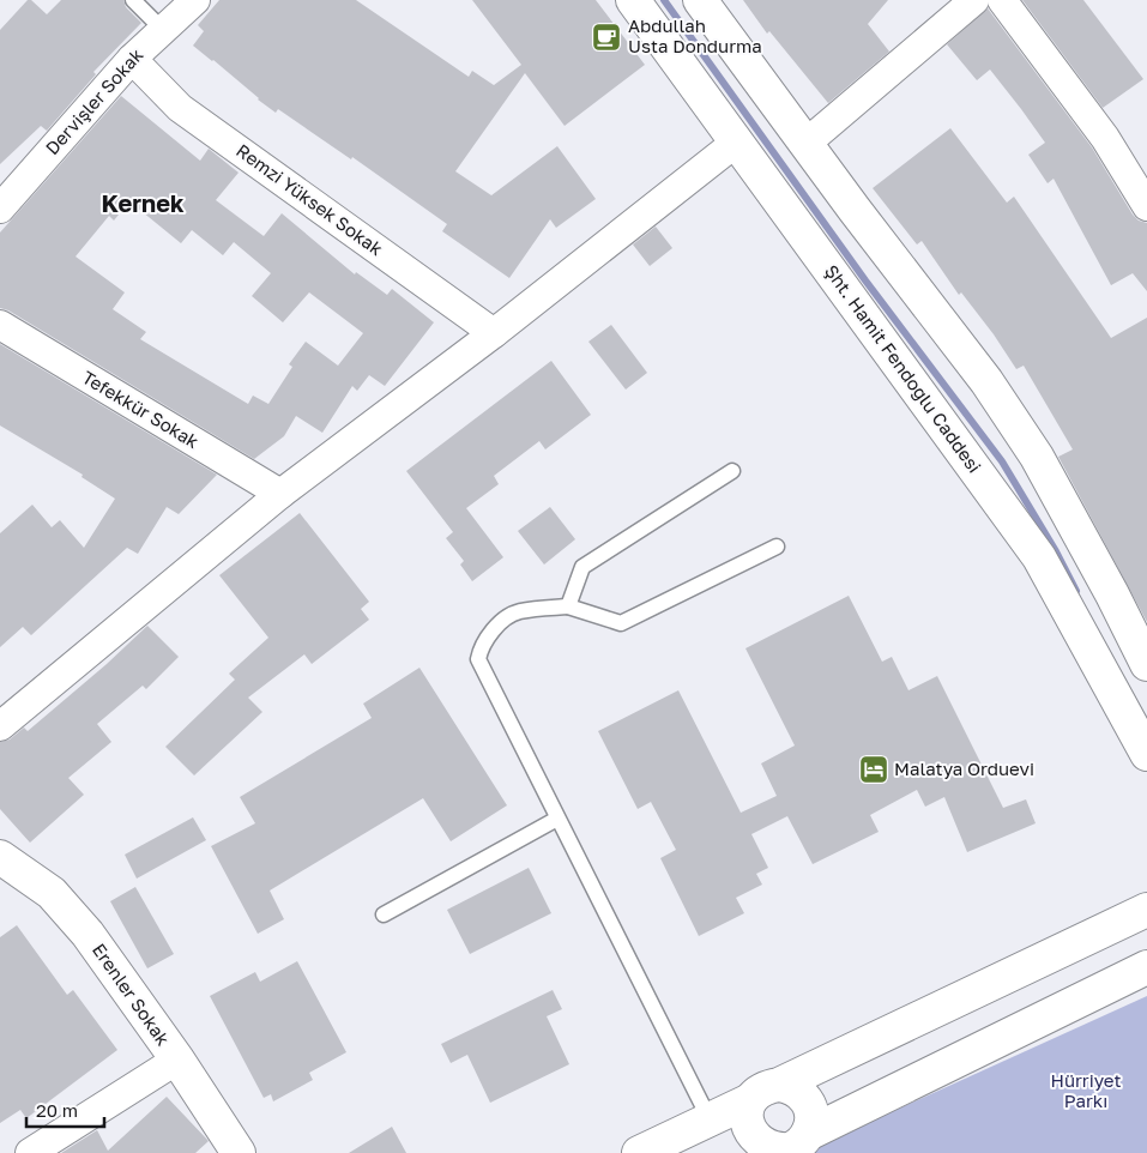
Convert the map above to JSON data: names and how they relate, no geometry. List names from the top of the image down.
{
  "streets": {
    "main road": ["Şht. Hamit Fendoğlu Caddesi", "Erenler Sokak"],
    "street": ["Dervişler Sokak", "Remzi Yüksek Sokak", "Tefekkür Sokak"]
  },
  "crossings": [
    ["Dervişler Sokak", "Remzi Yüksek Sokak"]
  ],
  "districts": ["Kernek"],
  "parks": ["Hürriyet Parkı"],
  "places": {
    "cafe": ["Abdullah Usta Dondurma"],
    "hotel": ["Malatya Orduevi"]
  },
  "scale_bar": "20 m"
}
